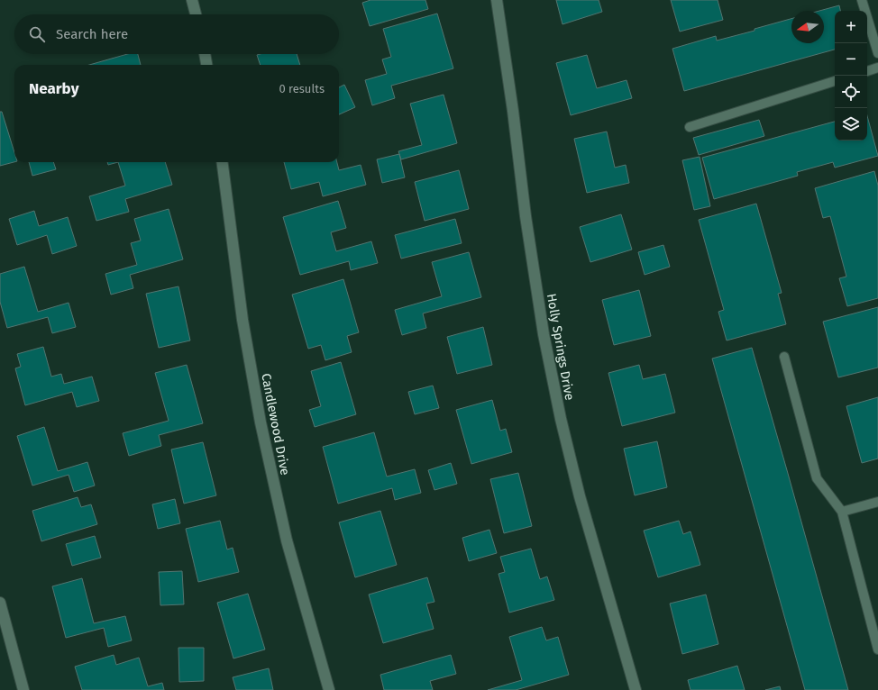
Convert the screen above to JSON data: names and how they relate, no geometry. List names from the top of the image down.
{
  "streets": {
    "street": ["Holly Springs Drive", "Candlewood Drive"]
  },
  "north": "left",
  "page": {
    "map_buttons": ["+", "−"],
    "search": "Search here",
    "heading": ["Nearby", "0 results"]
  }
}
